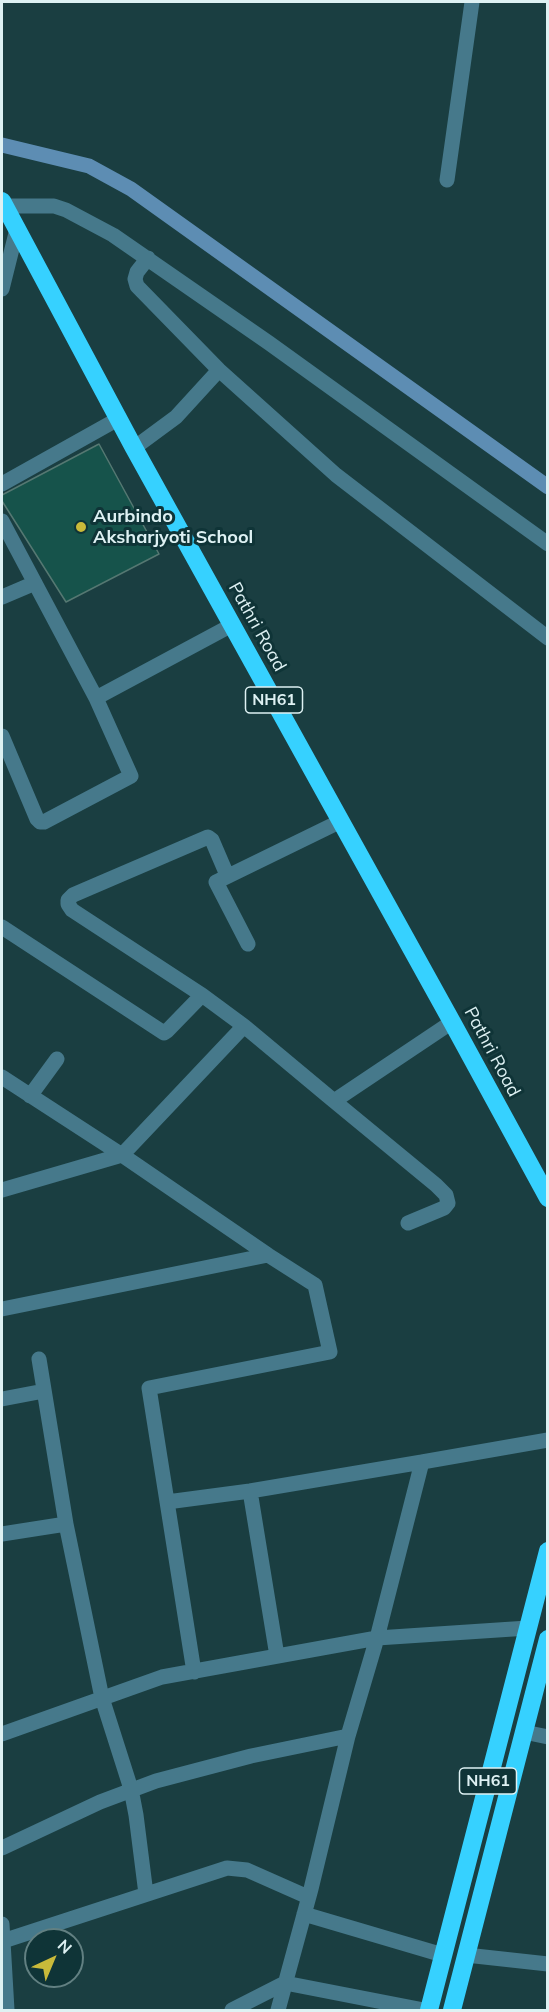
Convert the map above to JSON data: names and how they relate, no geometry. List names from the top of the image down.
{
  "streets": {
    "highway": ["Pathri Road", "NH61"]
  },
  "places": ["Aurbindo Aksharjyoti School"],
  "north": "top right"
}
